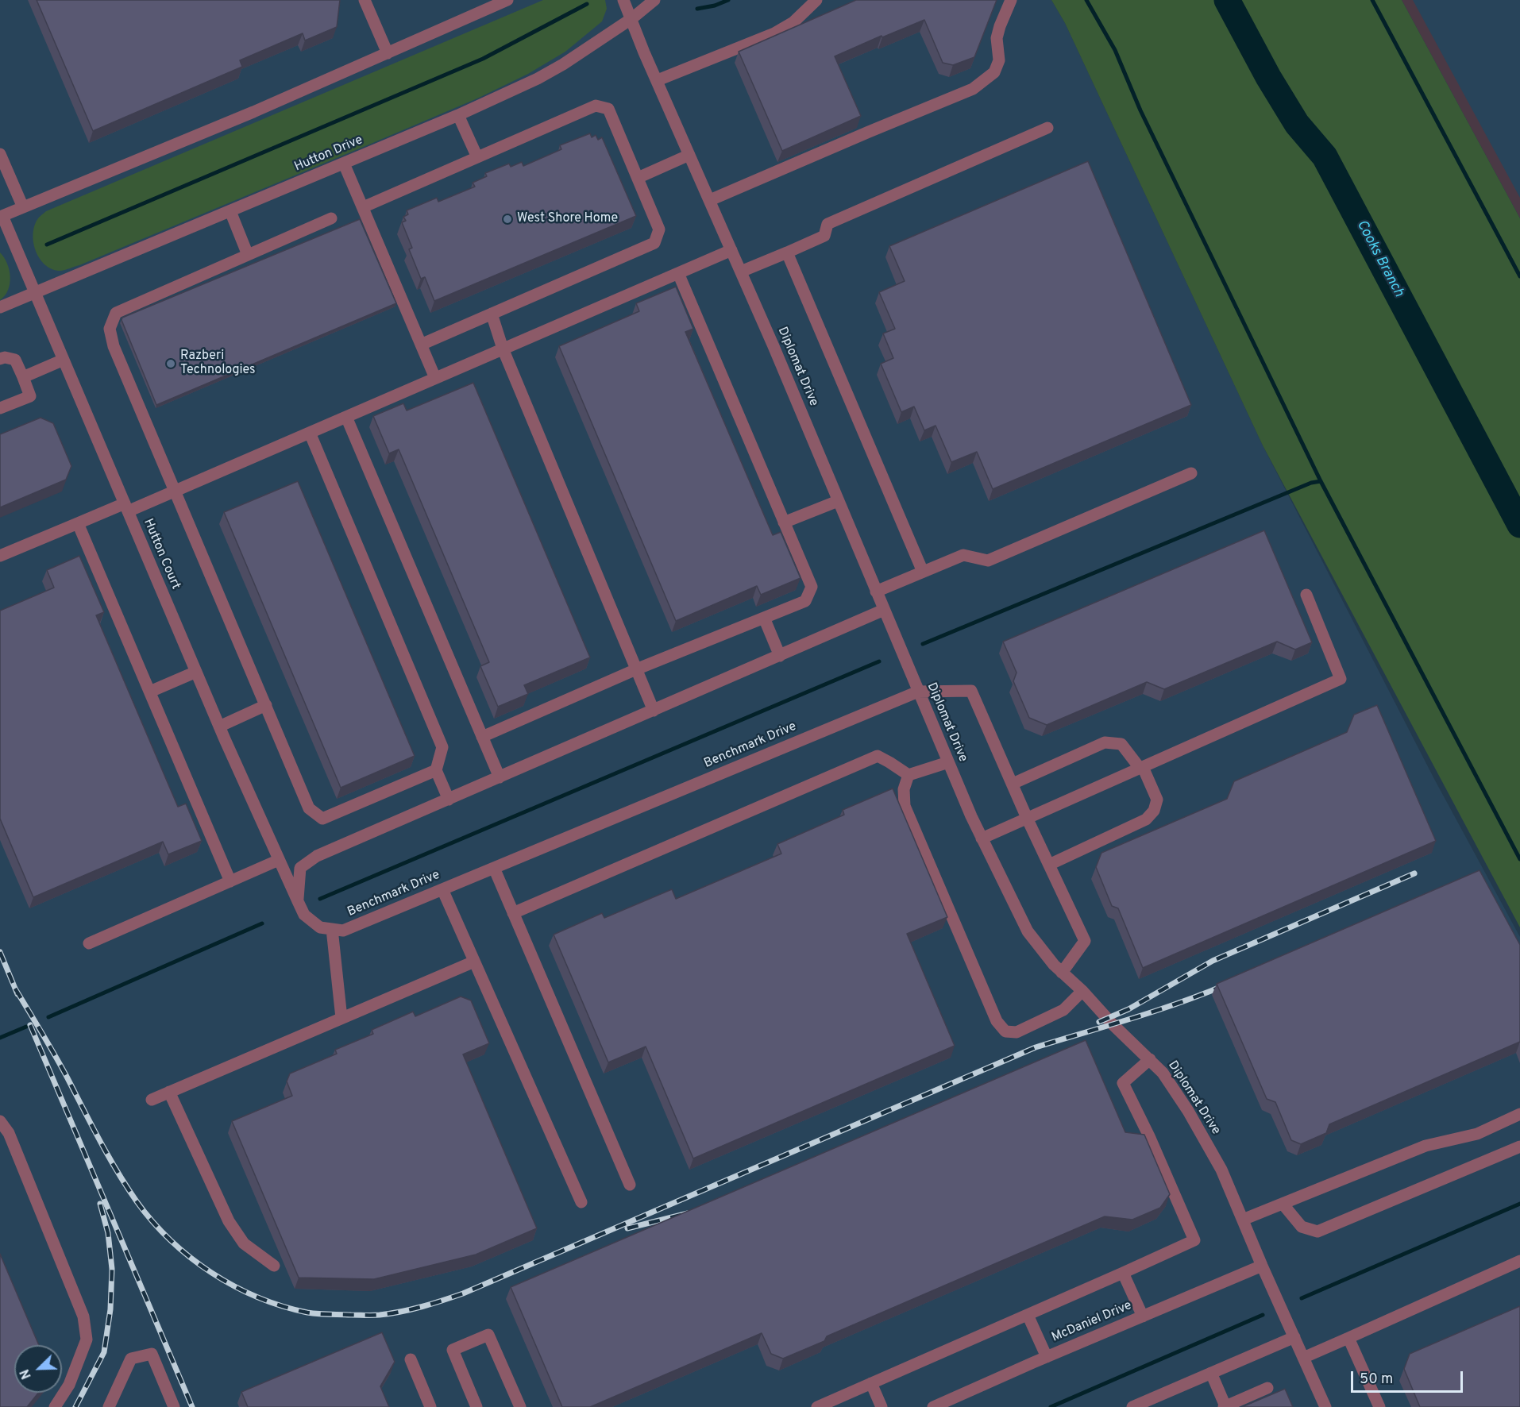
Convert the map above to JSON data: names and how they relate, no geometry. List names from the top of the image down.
{
  "streets": {
    "street": [
      "Hutton Drive",
      "Diplomat Drive",
      "Hutton Court",
      "Benchmark Drive",
      "McDaniel Drive"
    ]
  },
  "crossings": [
    ["Hutton Drive", "Diplomat Drive"],
    ["Hutton Drive", "Hutton Court"],
    ["Diplomat Drive", "Benchmark Drive"],
    ["Diplomat Drive", "McDaniel Drive"]
  ],
  "water": ["Cooks Branch"],
  "places": ["West Shore Home", "Razberi Technologies"],
  "scale_bar": "50 m",
  "north": "bottom left"
}
